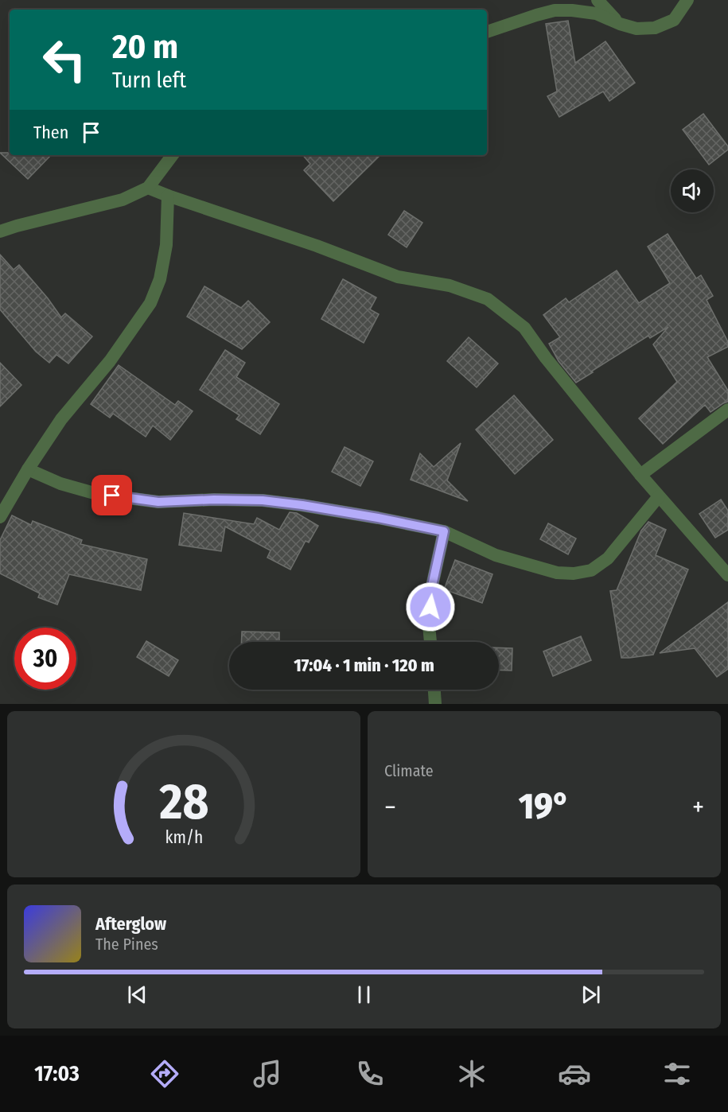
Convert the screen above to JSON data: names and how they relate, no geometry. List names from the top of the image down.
{
  "page": {
    "turn": ["20 m", "Turn left"],
    "then": "Then",
    "limit": "30",
    "trip": "17:04 · 1 min · 120 m",
    "tile": "Climate",
    "heat": ["−", "19°", "+"],
    "song": ["Afterglow", "The Pines"],
    "tabs": "17:03",
    "gauge": ["28", "km/h"]
  }
}
